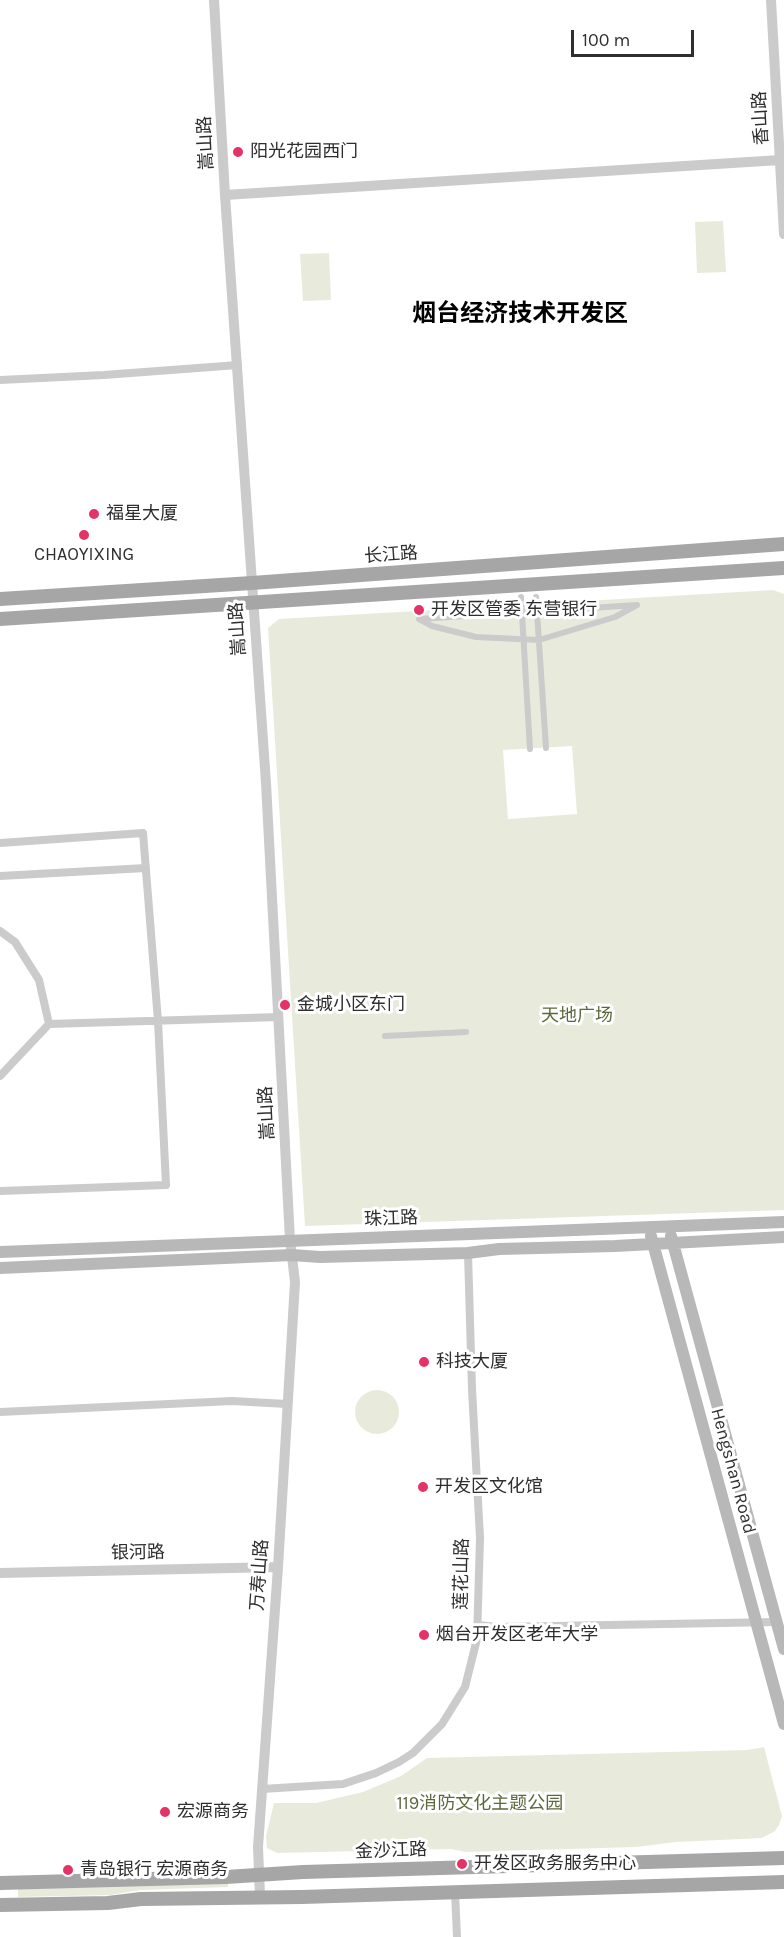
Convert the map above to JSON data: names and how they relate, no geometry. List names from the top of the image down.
{
  "streets": {
    "main road": [
      "长江路",
      "珠江路",
      "Hengshan Road",
      "金沙江路"
    ],
    "street": [
      "香山路",
      "嵩山路",
      "银河路",
      "莲花山路",
      "万寿山路"
    ]
  },
  "crossings": [
    ["嵩山路", "长江路"],
    ["嵩山路", "珠江路"],
    ["嵩山路", "万寿山路"],
    ["珠江路", "Hengshan Road"],
    ["银河路", "万寿山路"],
    ["莲花山路", "万寿山路"],
    ["万寿山路", "金沙江路"]
  ],
  "districts": ["烟台经济技术开发区"],
  "parks": ["天地广场", "119消防文化主题公园"],
  "places": [
    "阳光花园西门",
    "福星大厦",
    "CHAOYIXING",
    "开发区管委 东营银行",
    "金城小区东门",
    "科技大厦",
    "开发区文化馆",
    "烟台开发区老年大学",
    "宏源商务",
    "开发区政务服务中心",
    "青岛银行 宏源商务"
  ],
  "scale_bar": "100 m"
}
